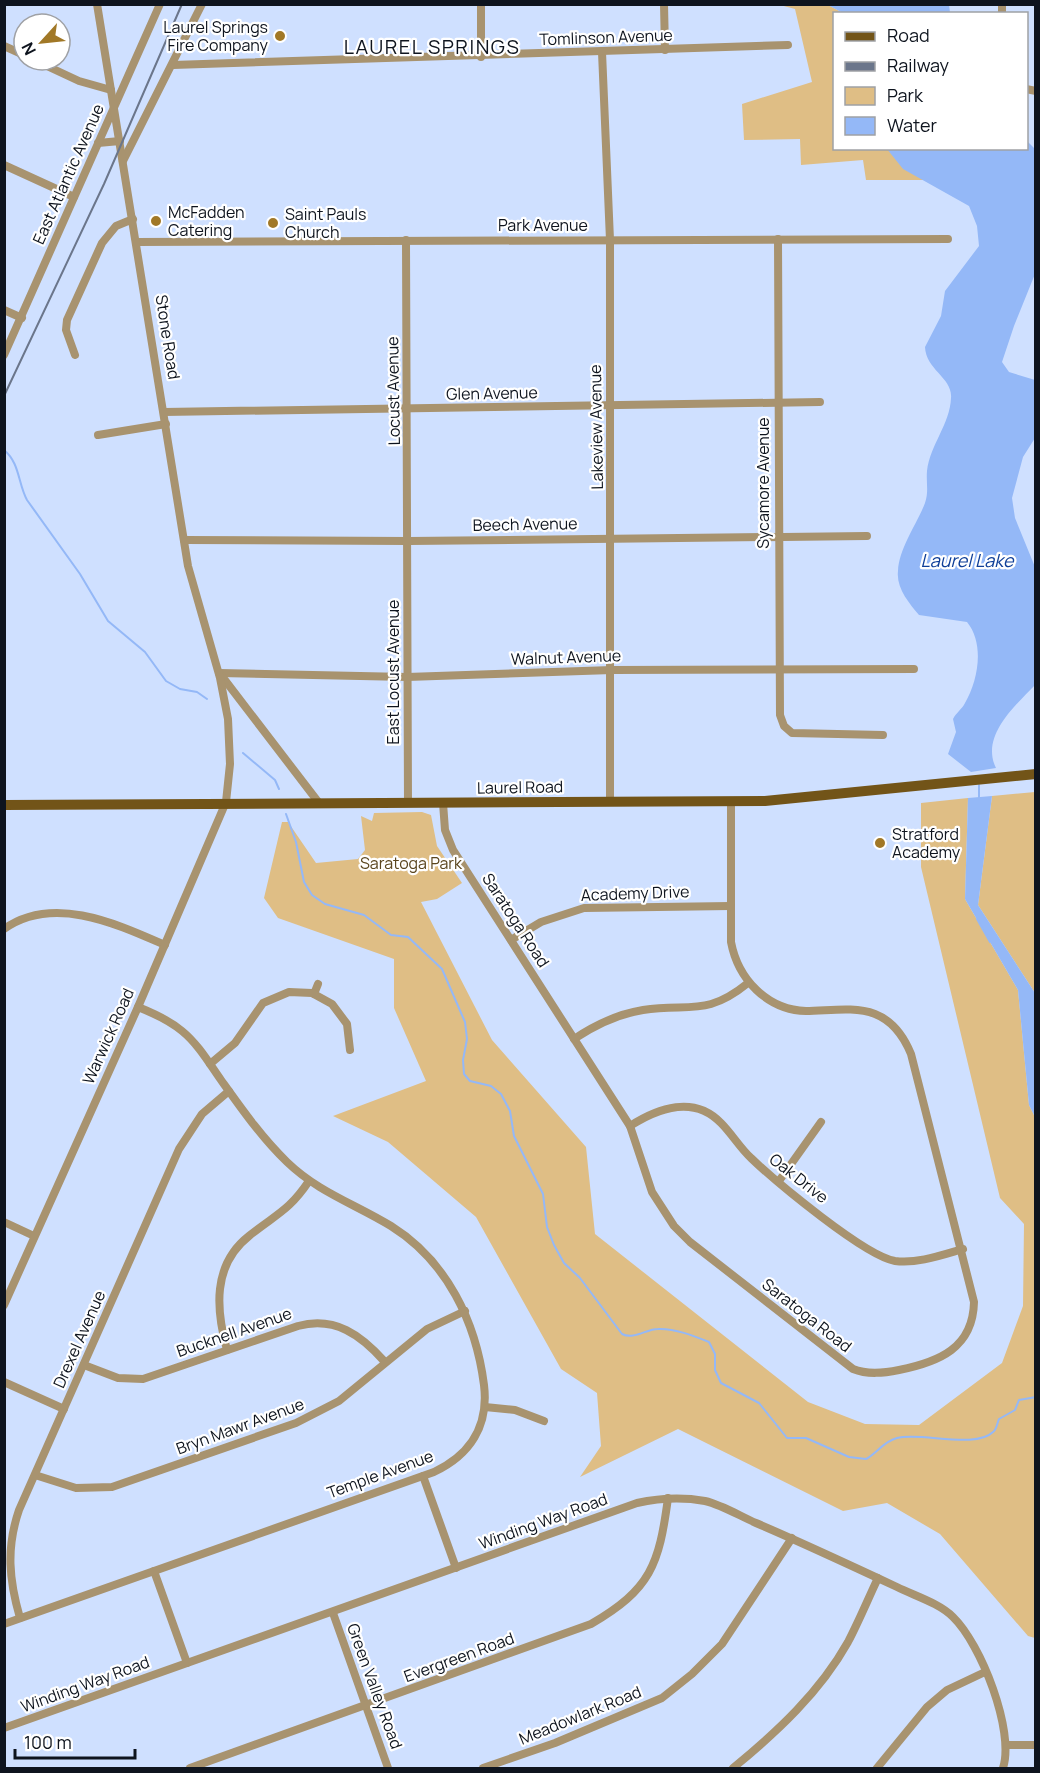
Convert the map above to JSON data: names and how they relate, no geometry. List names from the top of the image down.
{
  "streets": {
    "main road": ["Laurel Road"],
    "street": [
      "Tomlinson Avenue",
      "East Atlantic Avenue",
      "Park Avenue",
      "Stone Road",
      "Locust Avenue",
      "Glen Avenue",
      "Lakeview Avenue",
      "Sycamore Avenue",
      "Beech Avenue",
      "Walnut Avenue",
      "East Locust Avenue",
      "Academy Drive",
      "Saratoga Road",
      "Warwick Road",
      "Oak Drive",
      "Bucknell Avenue",
      "Drexel Avenue",
      "Bryn Mawr Avenue",
      "Temple Avenue",
      "Winding Way Road",
      "Evergreen Road",
      "Green Valley Road",
      "Meadowlark Road"
    ]
  },
  "crossings": [
    ["Tomlinson Avenue", "Lakeview Avenue"],
    ["East Atlantic Avenue", "Stone Road"],
    ["Park Avenue", "Stone Road"],
    ["Park Avenue", "Locust Avenue"],
    ["Park Avenue", "Lakeview Avenue"],
    ["Park Avenue", "Sycamore Avenue"],
    ["Stone Road", "Glen Avenue"],
    ["Stone Road", "Beech Avenue"],
    ["Stone Road", "Walnut Avenue"],
    ["Stone Road", "Laurel Road"],
    ["Stone Road", "Warwick Road"],
    ["Locust Avenue", "Glen Avenue"],
    ["Locust Avenue", "Beech Avenue"],
    ["Locust Avenue", "East Locust Avenue"],
    ["Glen Avenue", "Lakeview Avenue"],
    ["Glen Avenue", "Sycamore Avenue"],
    ["Lakeview Avenue", "Beech Avenue"],
    ["Lakeview Avenue", "Walnut Avenue"],
    ["Lakeview Avenue", "Laurel Road"],
    ["Sycamore Avenue", "Beech Avenue"],
    ["Sycamore Avenue", "Walnut Avenue"],
    ["Beech Avenue", "East Locust Avenue"],
    ["Walnut Avenue", "East Locust Avenue"],
    ["East Locust Avenue", "Laurel Road"],
    ["Laurel Road", "Saratoga Road"],
    ["Laurel Road", "Warwick Road"],
    ["Academy Drive", "Saratoga Road"],
    ["Saratoga Road", "Oak Drive"],
    ["Warwick Road", "Temple Avenue"],
    ["Bucknell Avenue", "Drexel Avenue"],
    ["Bucknell Avenue", "Bryn Mawr Avenue"],
    ["Drexel Avenue", "Bryn Mawr Avenue"],
    ["Drexel Avenue", "Temple Avenue"],
    ["Bryn Mawr Avenue", "Temple Avenue"],
    ["Winding Way Road", "Evergreen Road"],
    ["Winding Way Road", "Green Valley Road"],
    ["Winding Way Road", "Meadowlark Road"],
    ["Evergreen Road", "Green Valley Road"]
  ],
  "districts": ["LAUREL SPRINGS"],
  "water": ["Laurel Lake"],
  "parks": ["Saratoga Park"],
  "places": [
    "Laurel Springs Fire Company",
    "McFadden Catering",
    "Saint Pauls Church",
    "Stratford Academy"
  ],
  "legend": [
    "Road",
    "Railway",
    "Park",
    "Water"
  ],
  "scale_bar": "100 m",
  "north": "bottom left"
}
